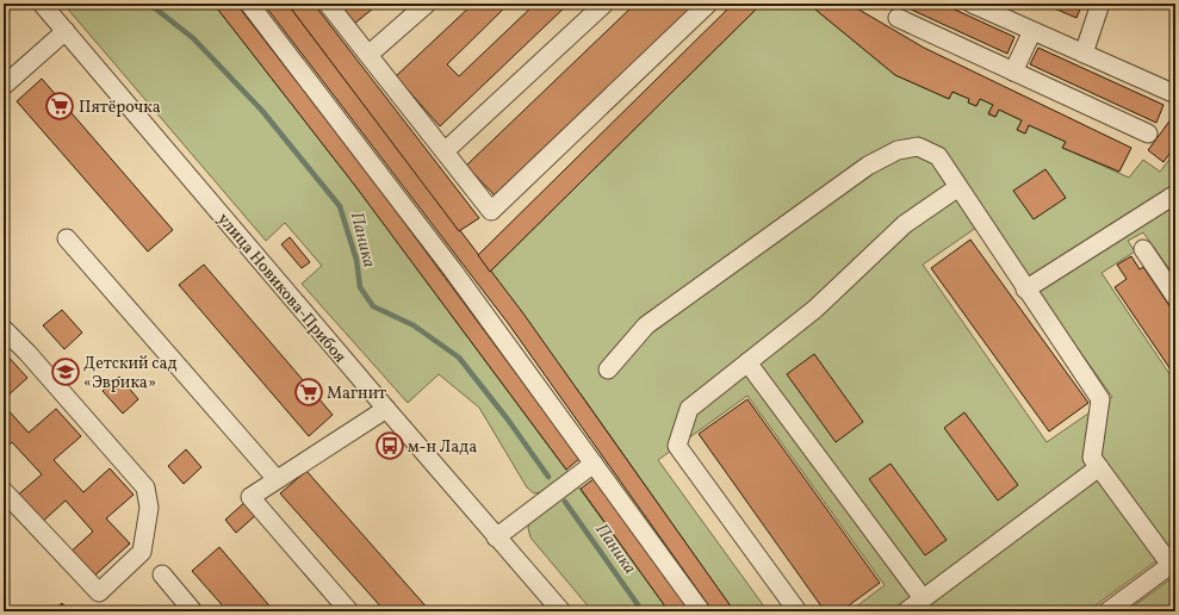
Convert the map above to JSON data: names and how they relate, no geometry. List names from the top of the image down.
{
  "streets": {
    "street": ["улица Новикова-Прибоя"]
  },
  "water": ["Паника"],
  "places": {
    "supermarket": ["Пятёрочка", "Магнит"],
    "school or university": ["Детский сад «Эврика»"],
    "bus stop": ["м-н Лада"]
  }
}
